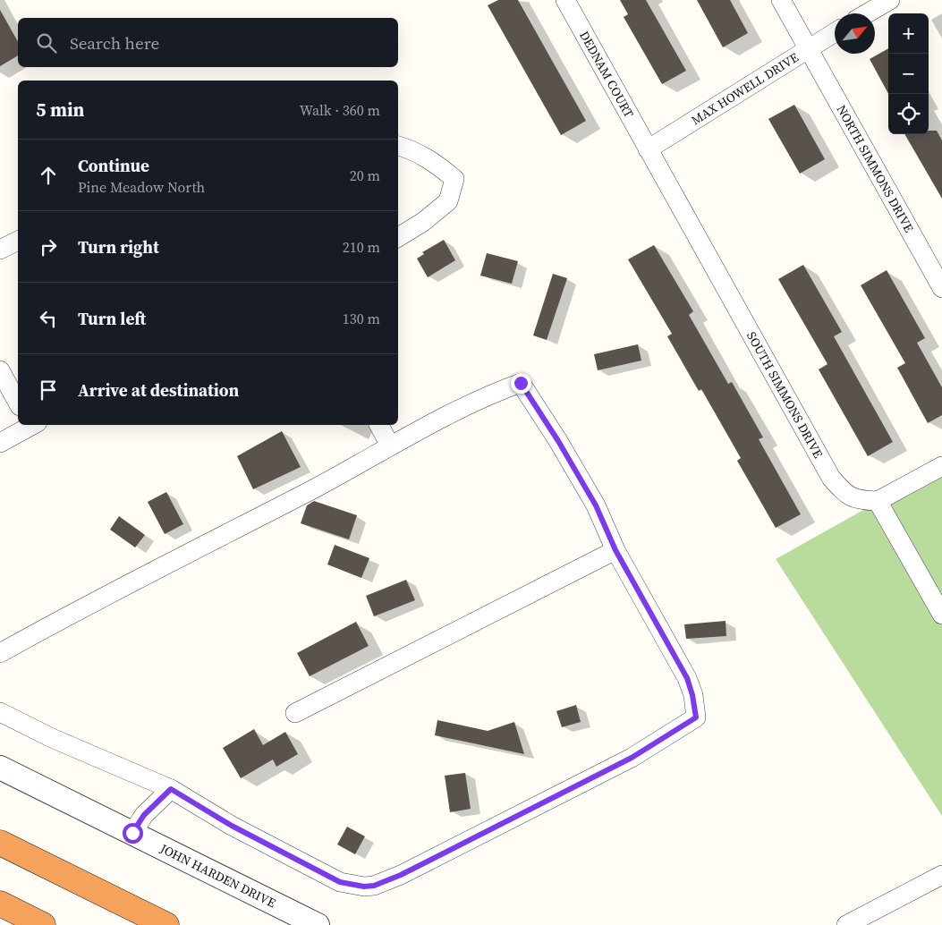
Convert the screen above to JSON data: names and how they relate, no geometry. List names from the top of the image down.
{
  "streets": {
    "street": [
      "DEDNAM COURT",
      "MAX HOWELL DRIVE",
      "NORTH SIMMONS DRIVE",
      "SOUTH SIMMONS DRIVE",
      "JOHN HARDEN DRIVE"
    ]
  },
  "crossings": [
    ["DEDNAM COURT", "MAX HOWELL DRIVE"],
    ["DEDNAM COURT", "SOUTH SIMMONS DRIVE"],
    ["MAX HOWELL DRIVE", "NORTH SIMMONS DRIVE"],
    ["MAX HOWELL DRIVE", "SOUTH SIMMONS DRIVE"]
  ],
  "north": "top right",
  "page": {
    "map_buttons": ["+", "−"],
    "search": "Search here",
    "heading": ["5 min", "Walk · 360 m"],
    "list": [
      ["Continue", "Pine Meadow North", "20 m"],
      ["Turn right", "210 m"],
      ["Turn left", "130 m"],
      "Arrive at destination"
    ]
  }
}
